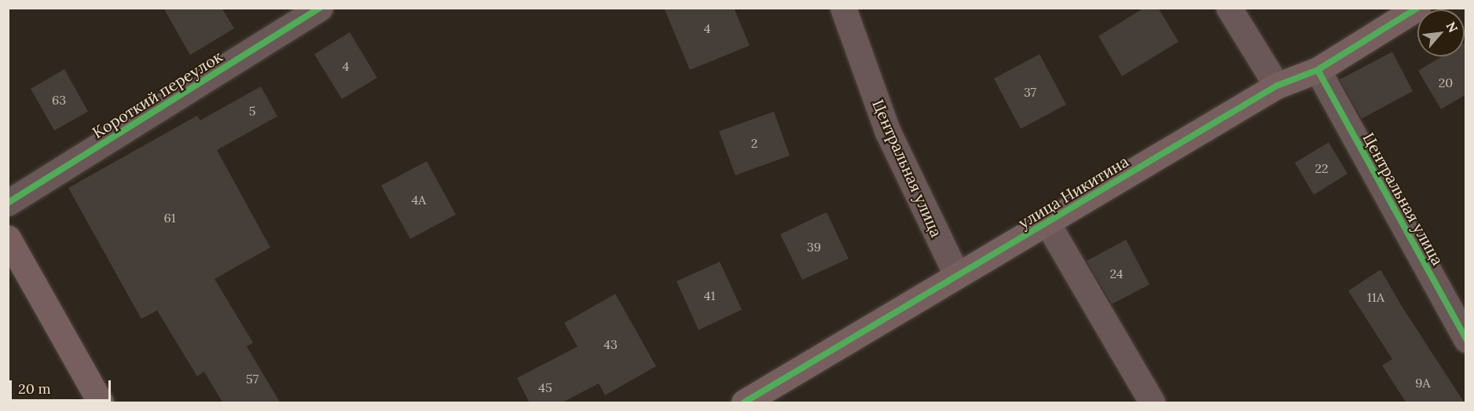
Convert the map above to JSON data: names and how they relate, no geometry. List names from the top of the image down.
{
  "streets": {
    "street": ["Короткий переулок", "Центральная улица", "улица Никитина"]
  },
  "crossings": [
    ["Центральная улица", "улица Никитина"]
  ],
  "house_numbers": [
    "4",
    "4",
    "20",
    "37",
    "63",
    "5",
    "2",
    "22",
    "4А",
    "61",
    "39",
    "24",
    "41",
    "11А",
    "43",
    "57",
    "9А",
    "45"
  ],
  "scale_bar": "20 m",
  "north": "top right"
}
